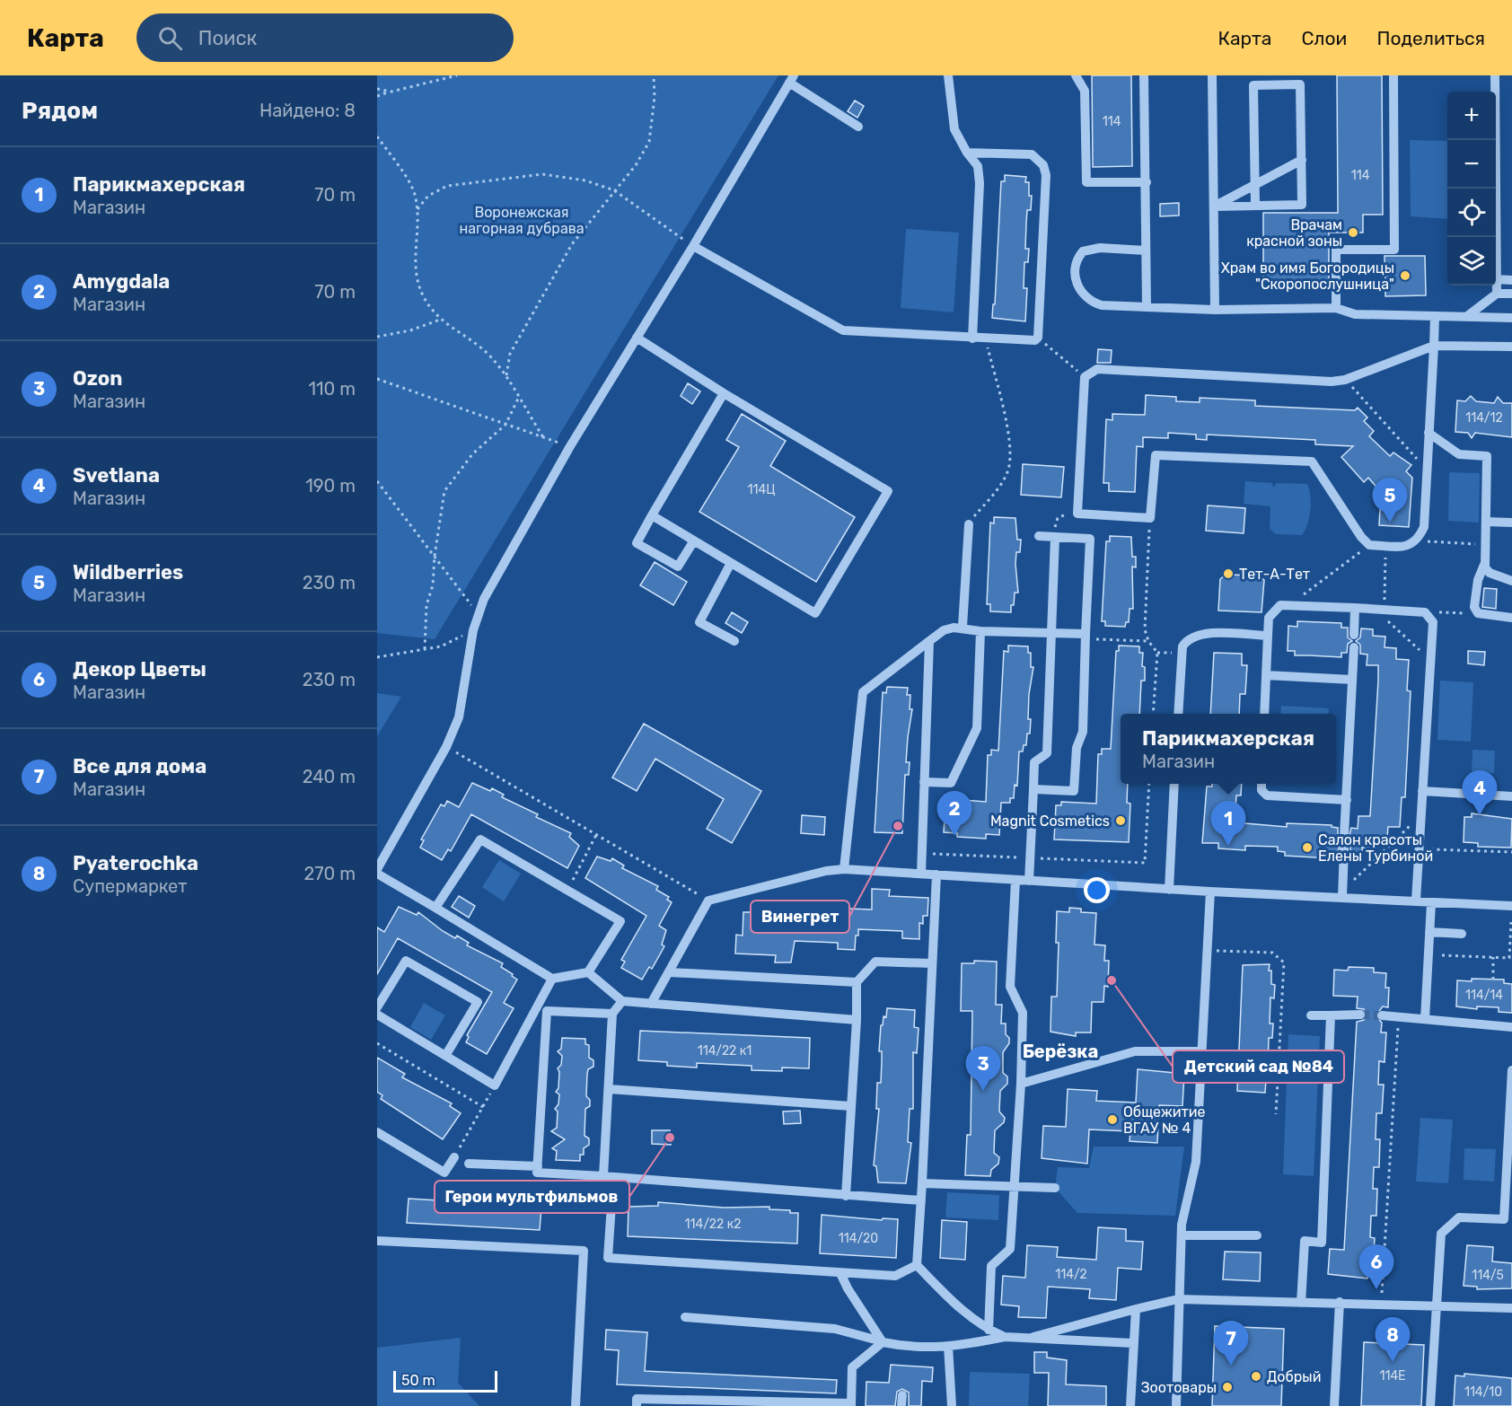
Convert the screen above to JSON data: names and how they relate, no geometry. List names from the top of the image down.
{
  "districts": ["Берёзка"],
  "parks": ["Воронежская нагорная дубрава"],
  "places": [
    "Врачам красной зоны",
    "Храм во имя Богородицы \"Скоропослушница\"",
    "Тет-А-Тет",
    "Magnit Cosmetics",
    "Винегрет",
    "Салон красоты Елены Турбиной",
    "Детский сад №84",
    "Общежитие ВГАУ № 4",
    "Герои мультфильмов",
    "Добрый",
    "Зоотовары"
  ],
  "house_numbers": [
    "114",
    "114",
    "114/12",
    "114Ц",
    "114/14",
    "114/22 к1",
    "114/22 к2",
    "114/20",
    "114/2",
    "114/5",
    "114Е",
    "114/10"
  ],
  "scale_bar": "50 m",
  "page": {
    "header": "Карта",
    "search": "Поиск",
    "nav": ["Карта", "Слои", "Поделиться"],
    "heading": ["Рядом", "Найдено: 8"],
    "map_buttons": ["+", "−"],
    "list": [
      {
        "mark": "1",
        "name": "Парикмахерская",
        "note": "Магазин",
        "value": "70 m"
      },
      {
        "mark": "2",
        "name": "Amygdala",
        "note": "Магазин",
        "value": "70 m"
      },
      {
        "mark": "3",
        "name": "Ozon",
        "note": "Магазин",
        "value": "110 m"
      },
      {
        "mark": "4",
        "name": "Svetlana",
        "note": "Магазин",
        "value": "190 m"
      },
      {
        "mark": "5",
        "name": "Wildberries",
        "note": "Магазин",
        "value": "230 m"
      },
      {
        "mark": "6",
        "name": "Декор Цветы",
        "note": "Магазин",
        "value": "230 m"
      },
      {
        "mark": "7",
        "name": "Все для дома",
        "note": "Магазин",
        "value": "240 m"
      },
      {
        "mark": "8",
        "name": "Pyaterochka",
        "note": "Супермаркет",
        "value": "270 m"
      }
    ],
    "pins": [
      "5",
      "4",
      "2",
      "1",
      "3",
      "6",
      "8",
      "7"
    ],
    "popup": ["Парикмахерская", "Магазин"],
    "scale": "50 m"
  }
}
